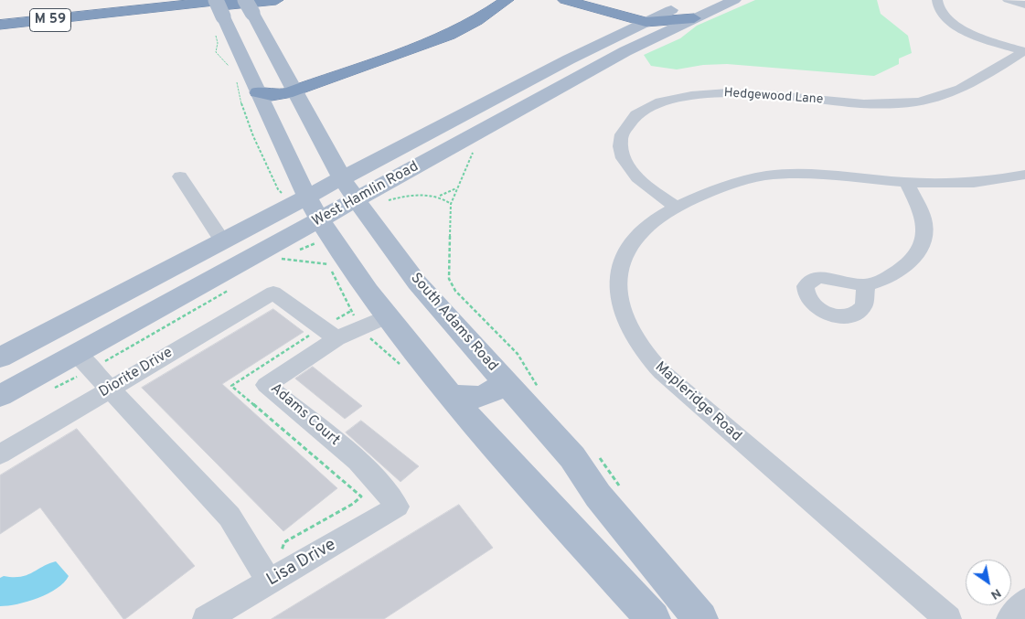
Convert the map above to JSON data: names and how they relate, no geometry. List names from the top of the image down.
{
  "streets": {
    "highway": ["M 59"],
    "main road": ["West Hamlin Road", "South Adams Road"],
    "street": [
      "Hedgewood Lane",
      "Diorite Drive",
      "Mapleridge Road",
      "Adams Court",
      "Lisa Drive"
    ]
  },
  "crossings": [
    ["Hedgewood Lane", "Mapleridge Road"],
    ["West Hamlin Road", "South Adams Road"],
    ["Diorite Drive", "Adams Court"],
    ["Adams Court", "Lisa Drive"]
  ],
  "north": "bottom right"
}
